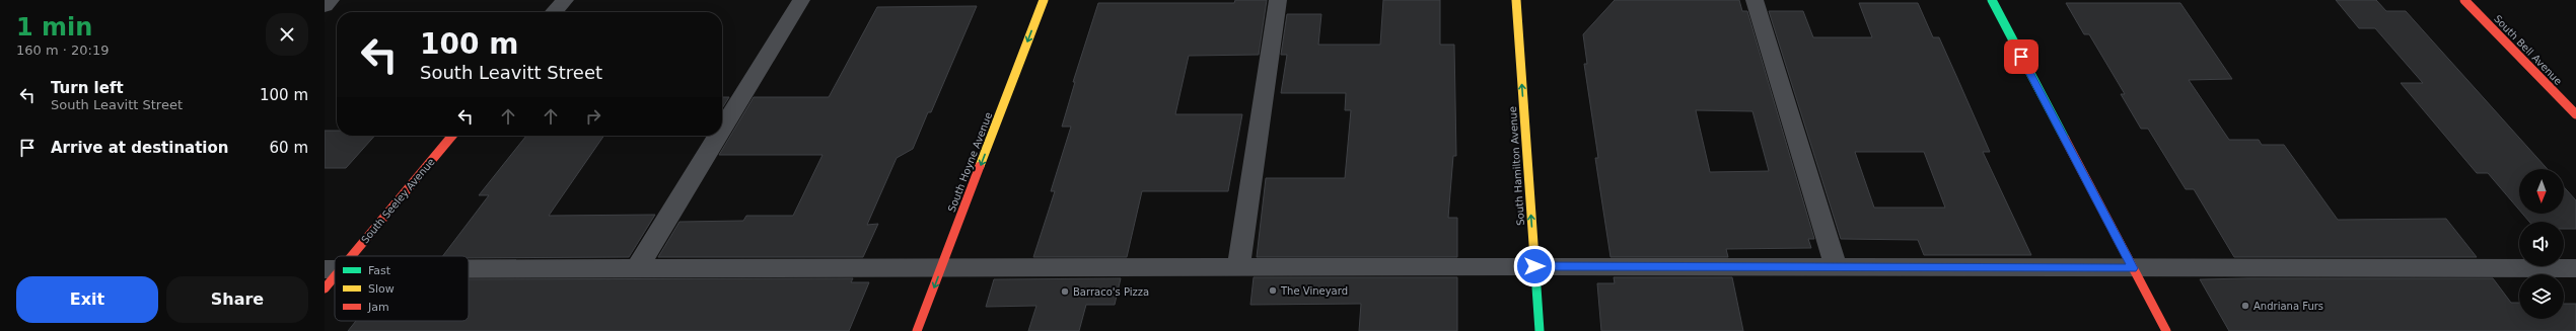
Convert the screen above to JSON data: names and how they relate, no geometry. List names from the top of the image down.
{
  "streets": {
    "street": [
      "South Bell Avenue",
      "South Hoyne Avenue",
      "South Hamilton Avenue",
      "South Seeley Avenue"
    ]
  },
  "one_way": ["South Hoyne Avenue", "South Hamilton Avenue"],
  "places": ["The Vineyard", "Barraco's Pizza", "Andriana Furs"],
  "legend": ["Fast", "Slow", "Jam"],
  "north": "bottom",
  "page": {
    "heading": ["1 min", "160 m · 20:19"],
    "turn": ["100 m", "South Leavitt Street"],
    "list": [
      {
        "name": "Turn left",
        "note": "South Leavitt Street",
        "value": "100 m"
      },
      {
        "name": "Arrive at destination",
        "value": "60 m"
      }
    ],
    "buttons": ["Exit", "Share"]
  }
}
